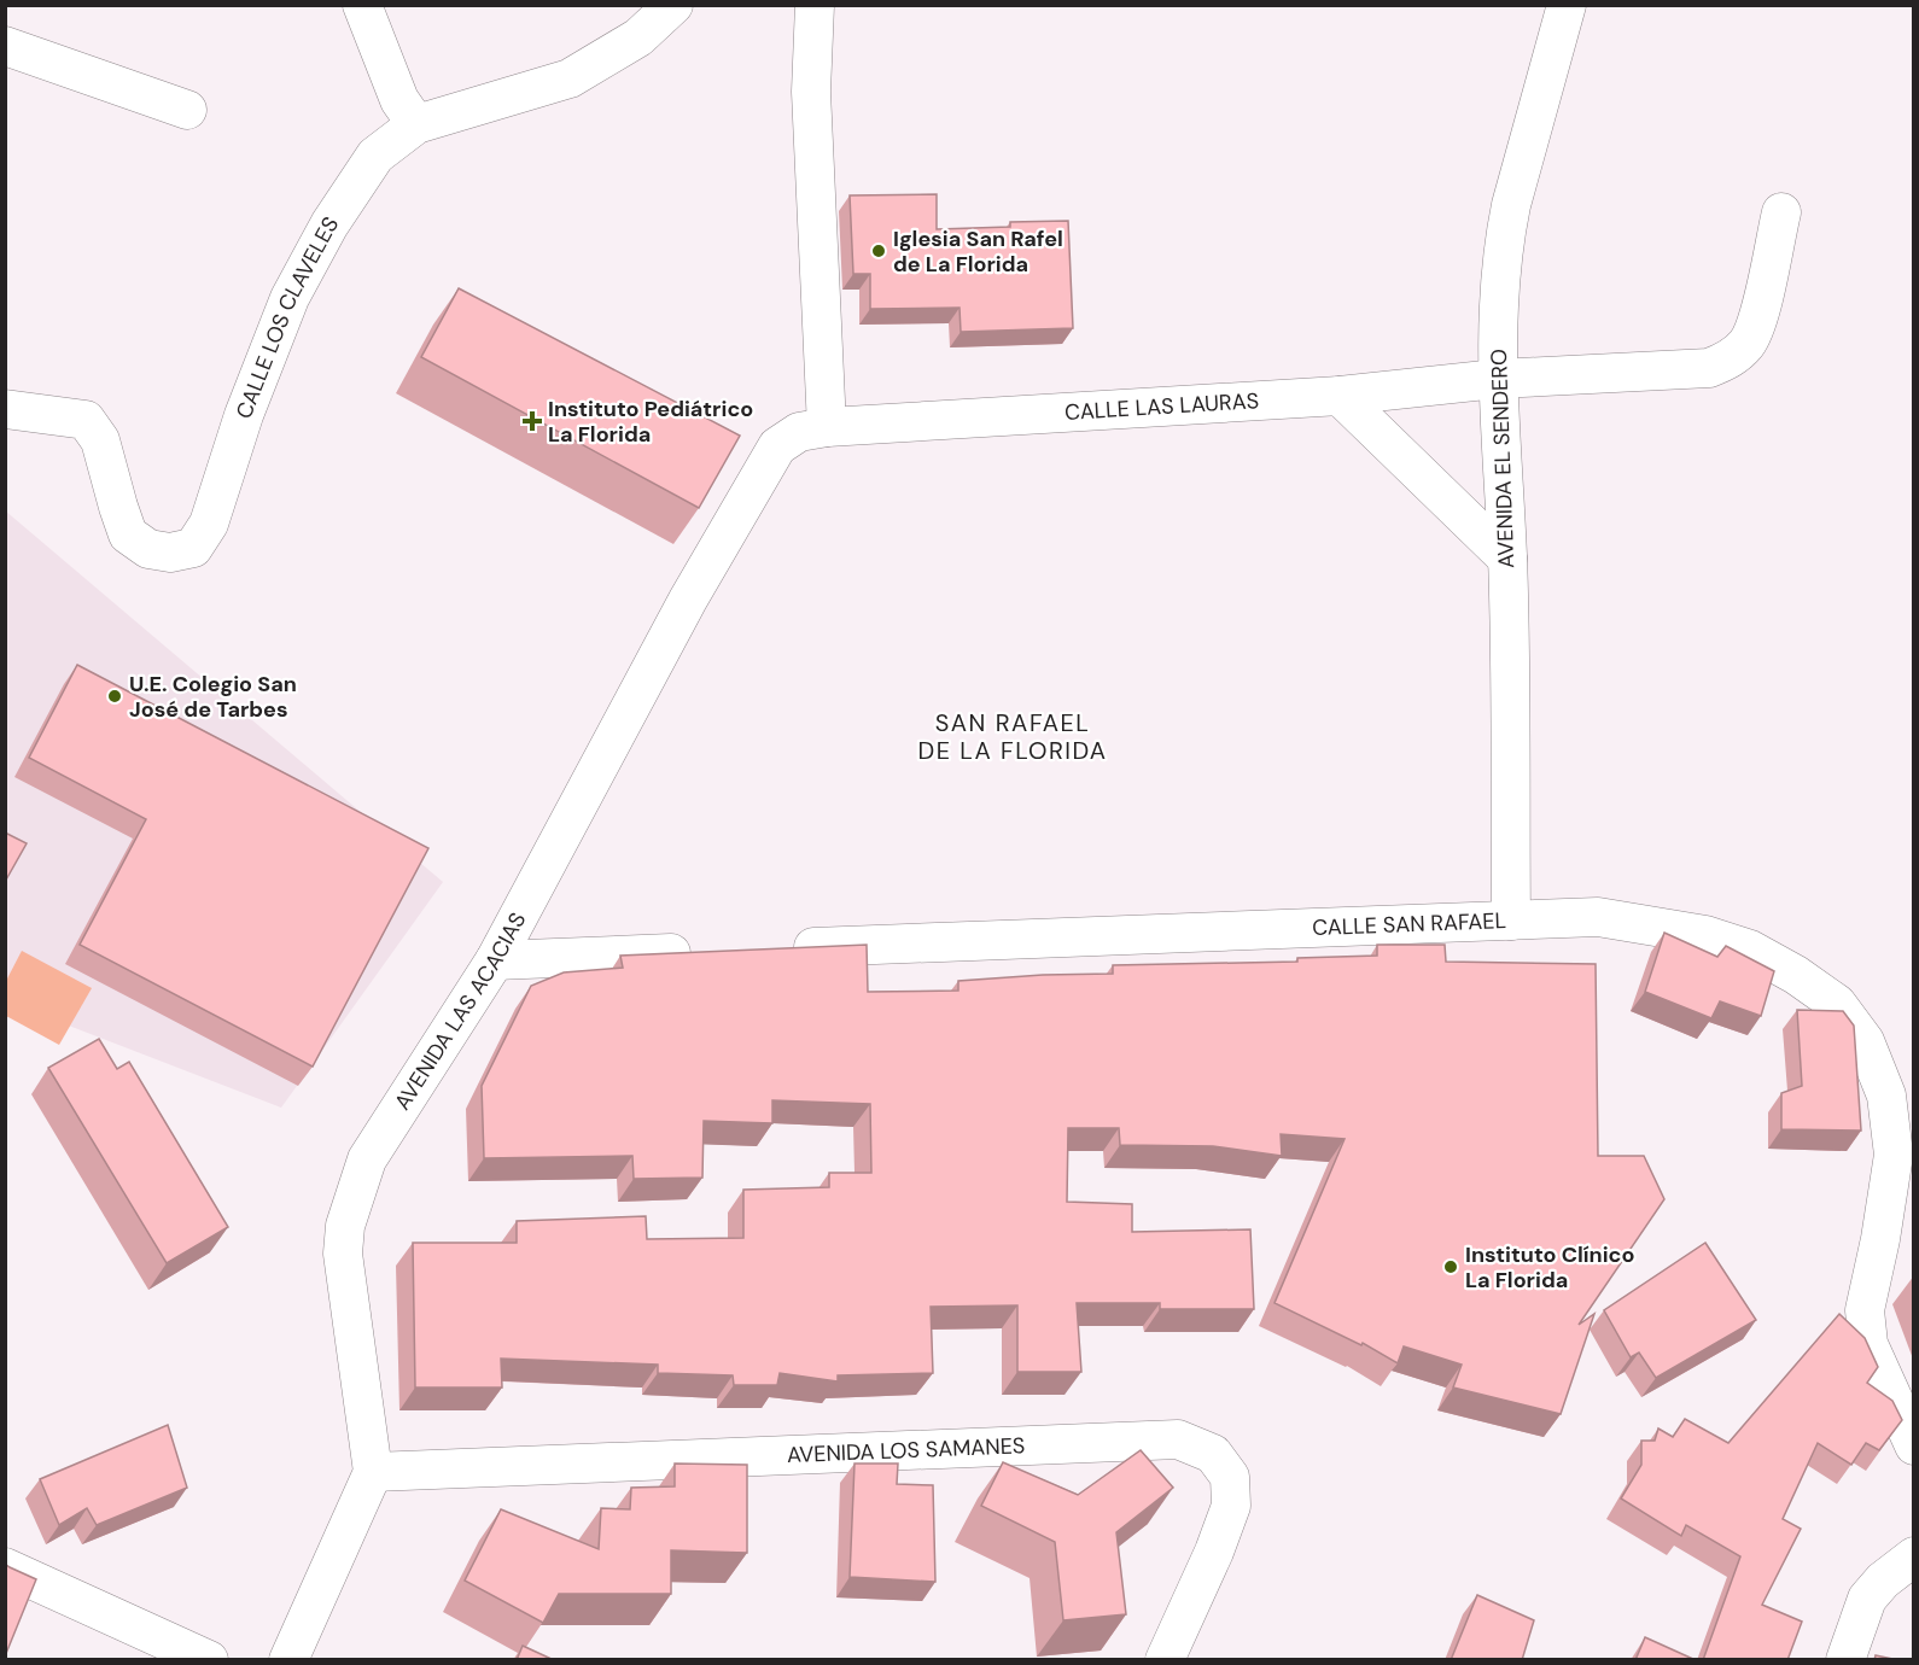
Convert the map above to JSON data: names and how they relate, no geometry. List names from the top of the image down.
{
  "streets": {
    "street": [
      "CALLE LOS CLAVELES",
      "CALLE LAS LAURAS",
      "AVENIDA EL SENDERO",
      "CALLE SAN RAFAEL",
      "AVENIDA LAS ACACIAS",
      "AVENIDA LOS SAMANES"
    ]
  },
  "crossings": [
    ["CALLE LAS LAURAS", "AVENIDA EL SENDERO"],
    ["CALLE LAS LAURAS", "AVENIDA LAS ACACIAS"],
    ["AVENIDA EL SENDERO", "CALLE SAN RAFAEL"],
    ["AVENIDA LAS ACACIAS", "AVENIDA LOS SAMANES"]
  ],
  "districts": ["SAN RAFAEL DE LA FLORIDA"],
  "places": {
    "other": ["Iglesia San Rafel de La Florida", "U.E. Colegio San José de Tarbes", "Instituto Clínico La Florida"],
    "health": ["Instituto Pediátrico La Florida"]
  }
}
